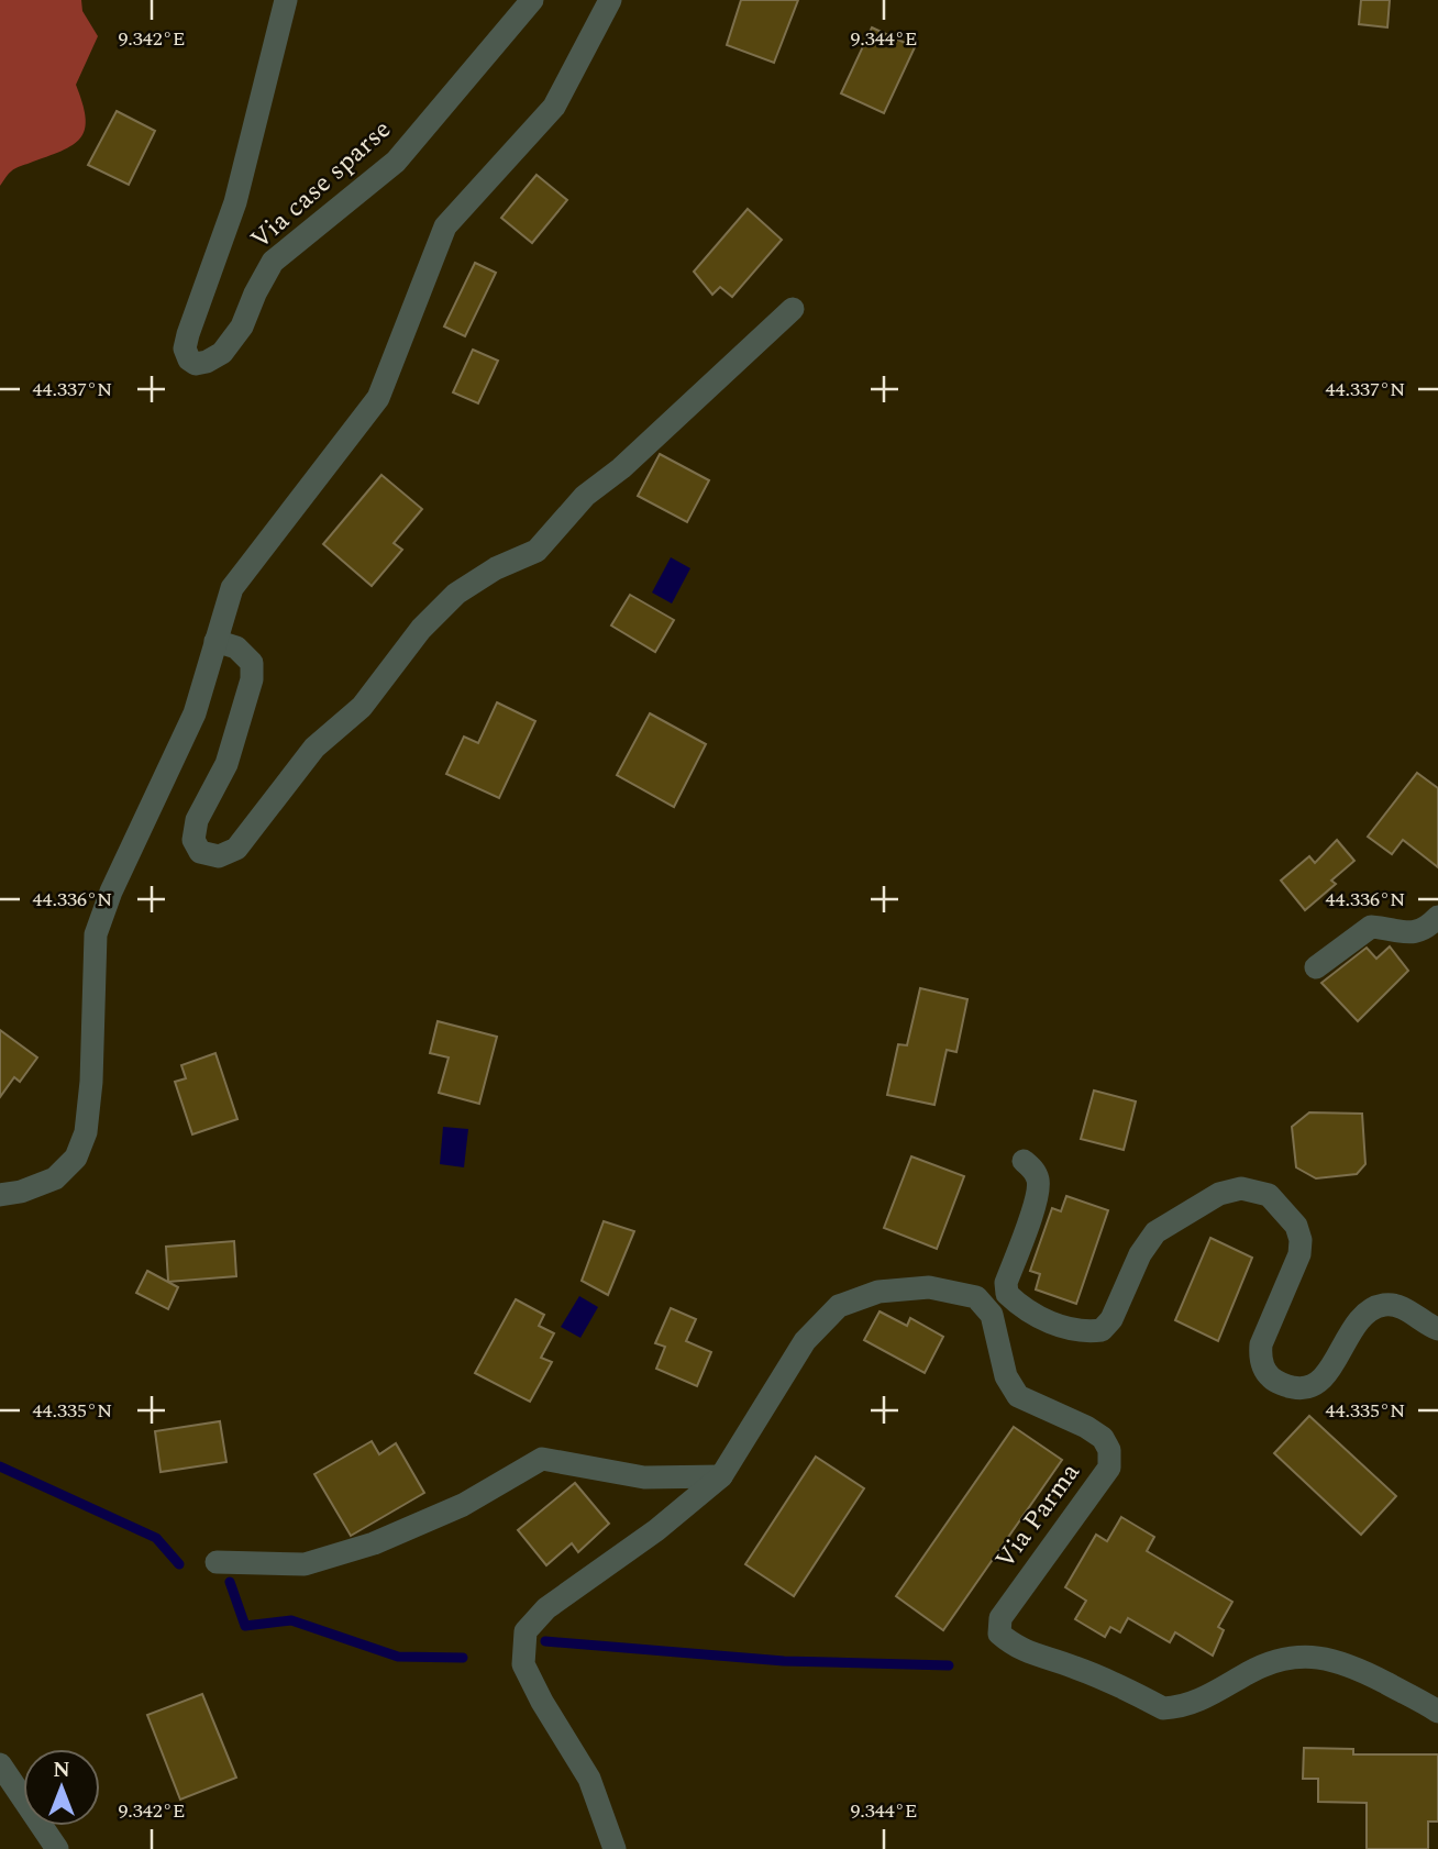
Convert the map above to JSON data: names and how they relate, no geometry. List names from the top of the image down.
{
  "streets": {
    "street": ["Via case sparse", "Via Parma"]
  },
  "north": "top",
  "coordinates": [
    "9.342°E",
    "9.344°E",
    "44.337°N",
    "44.336°N",
    "44.335°N"
  ]
}
